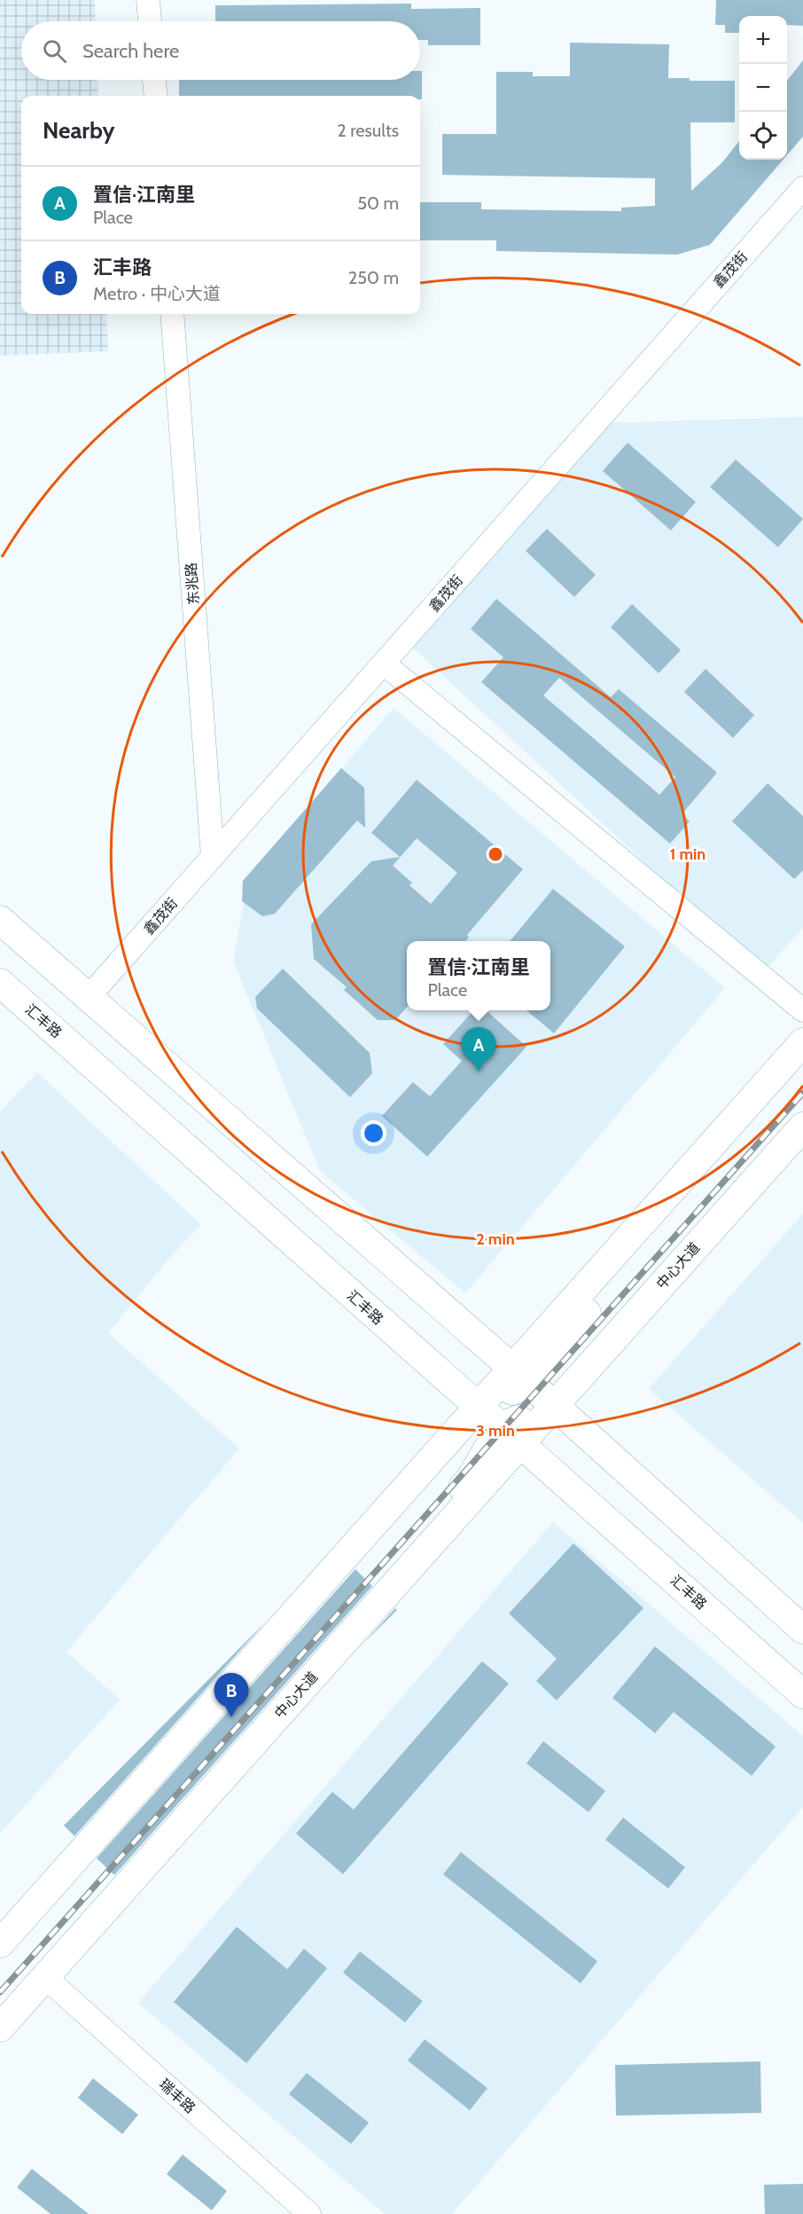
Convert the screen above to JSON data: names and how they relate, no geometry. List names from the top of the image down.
{
  "streets": {
    "main road": ["汇丰路", "中心大道"],
    "street": ["鑫茂街", "东兆路", "瑞丰路"]
  },
  "crossings": [
    ["鑫茂街", "东兆路"],
    ["汇丰路", "中心大道"],
    ["中心大道", "瑞丰路"]
  ],
  "page": {
    "map_buttons": ["+", "−"],
    "search": "Search here",
    "heading": ["Nearby", "2 results"],
    "list": [
      {
        "mark": "A",
        "name": "置信·江南里",
        "note": "Place",
        "value": "50 m"
      },
      {
        "mark": "B",
        "name": "汇丰路",
        "note": "Metro · 中心大道",
        "value": "250 m"
      }
    ],
    "popup": ["置信·江南里", "Place"],
    "pins": ["A", "B"]
  },
  "rings": ["1 min", "2 min", "3 min"]
}
